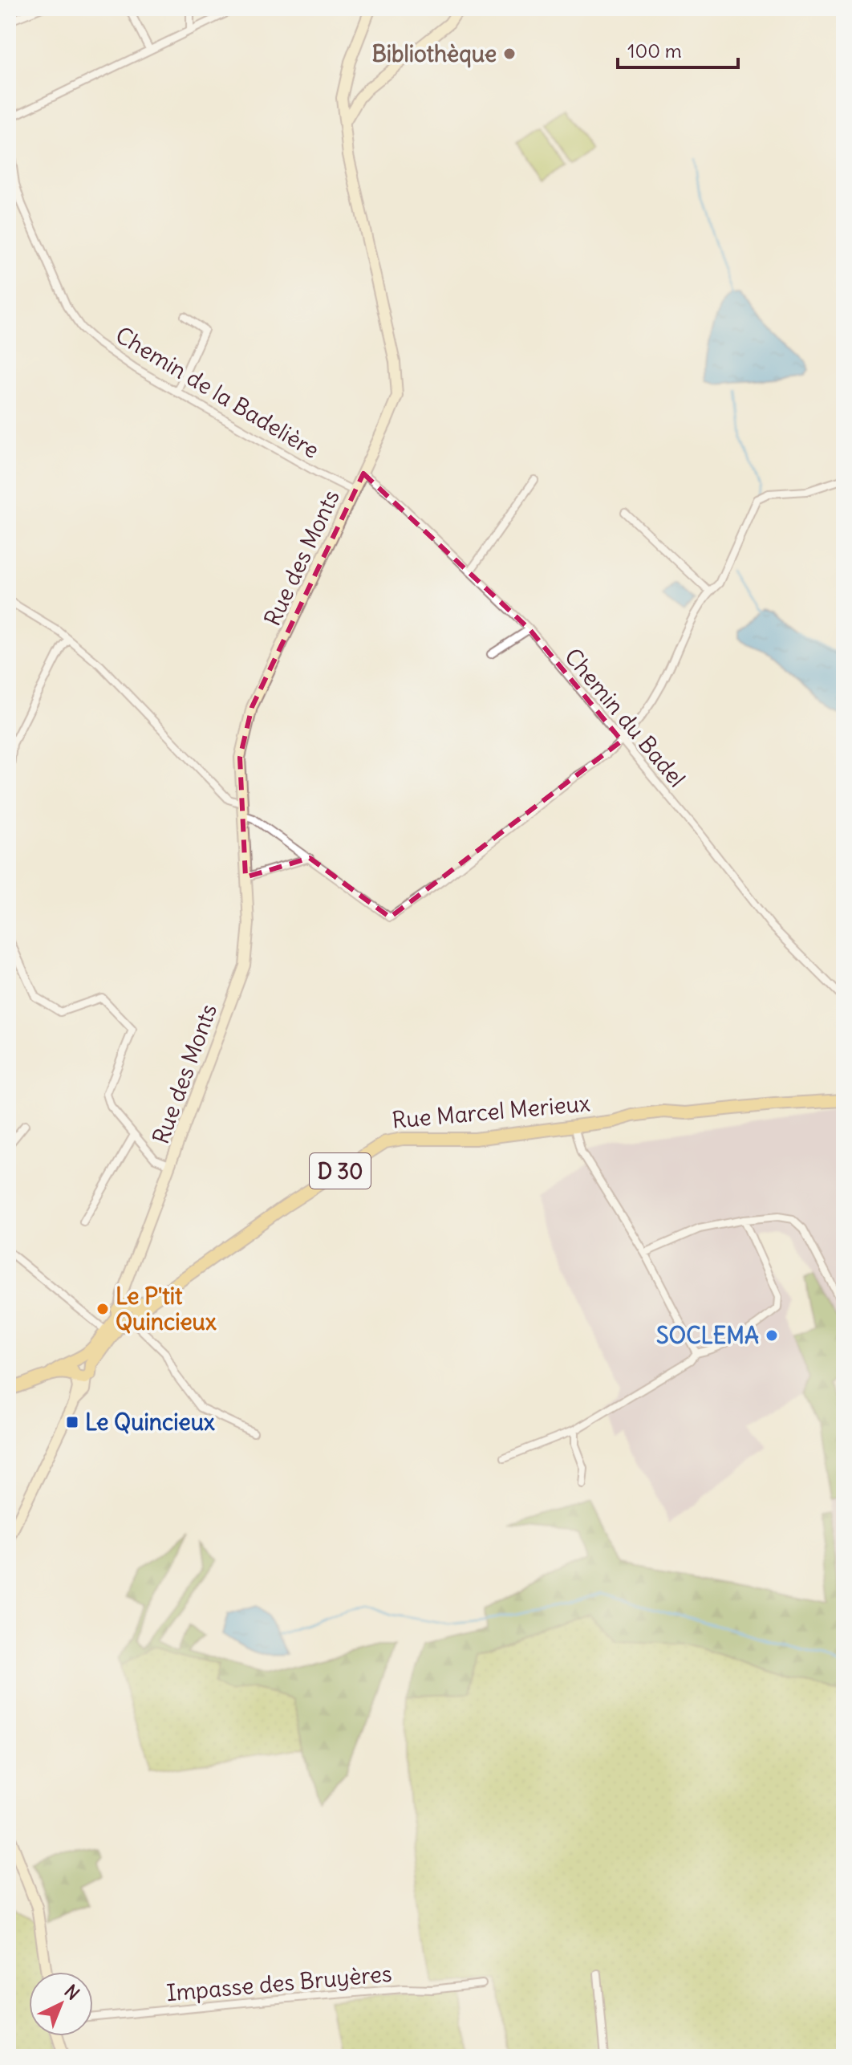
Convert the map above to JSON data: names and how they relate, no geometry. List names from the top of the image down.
{
  "streets": {
    "main road": ["Rue Marcel Merieux", "D 30"],
    "street": [
      "Chemin de la Badelière",
      "Rue des Monts",
      "Chemin du Badel",
      "Impasse des Bruyères"
    ]
  },
  "crossings": [
    ["Chemin de la Badelière", "Rue des Monts"],
    ["Rue des Monts", "Chemin du Badel"],
    ["Rue des Monts", "Rue Marcel Merieux"],
    ["Rue Marcel Merieux", "D 30"]
  ],
  "places": {
    "other": ["Bibliothèque", "Le P'tit Quincieux", "SOCLEMA"],
    "transit": ["Le Quincieux"]
  },
  "scale_bar": "100 m",
  "north": "top right"
}
